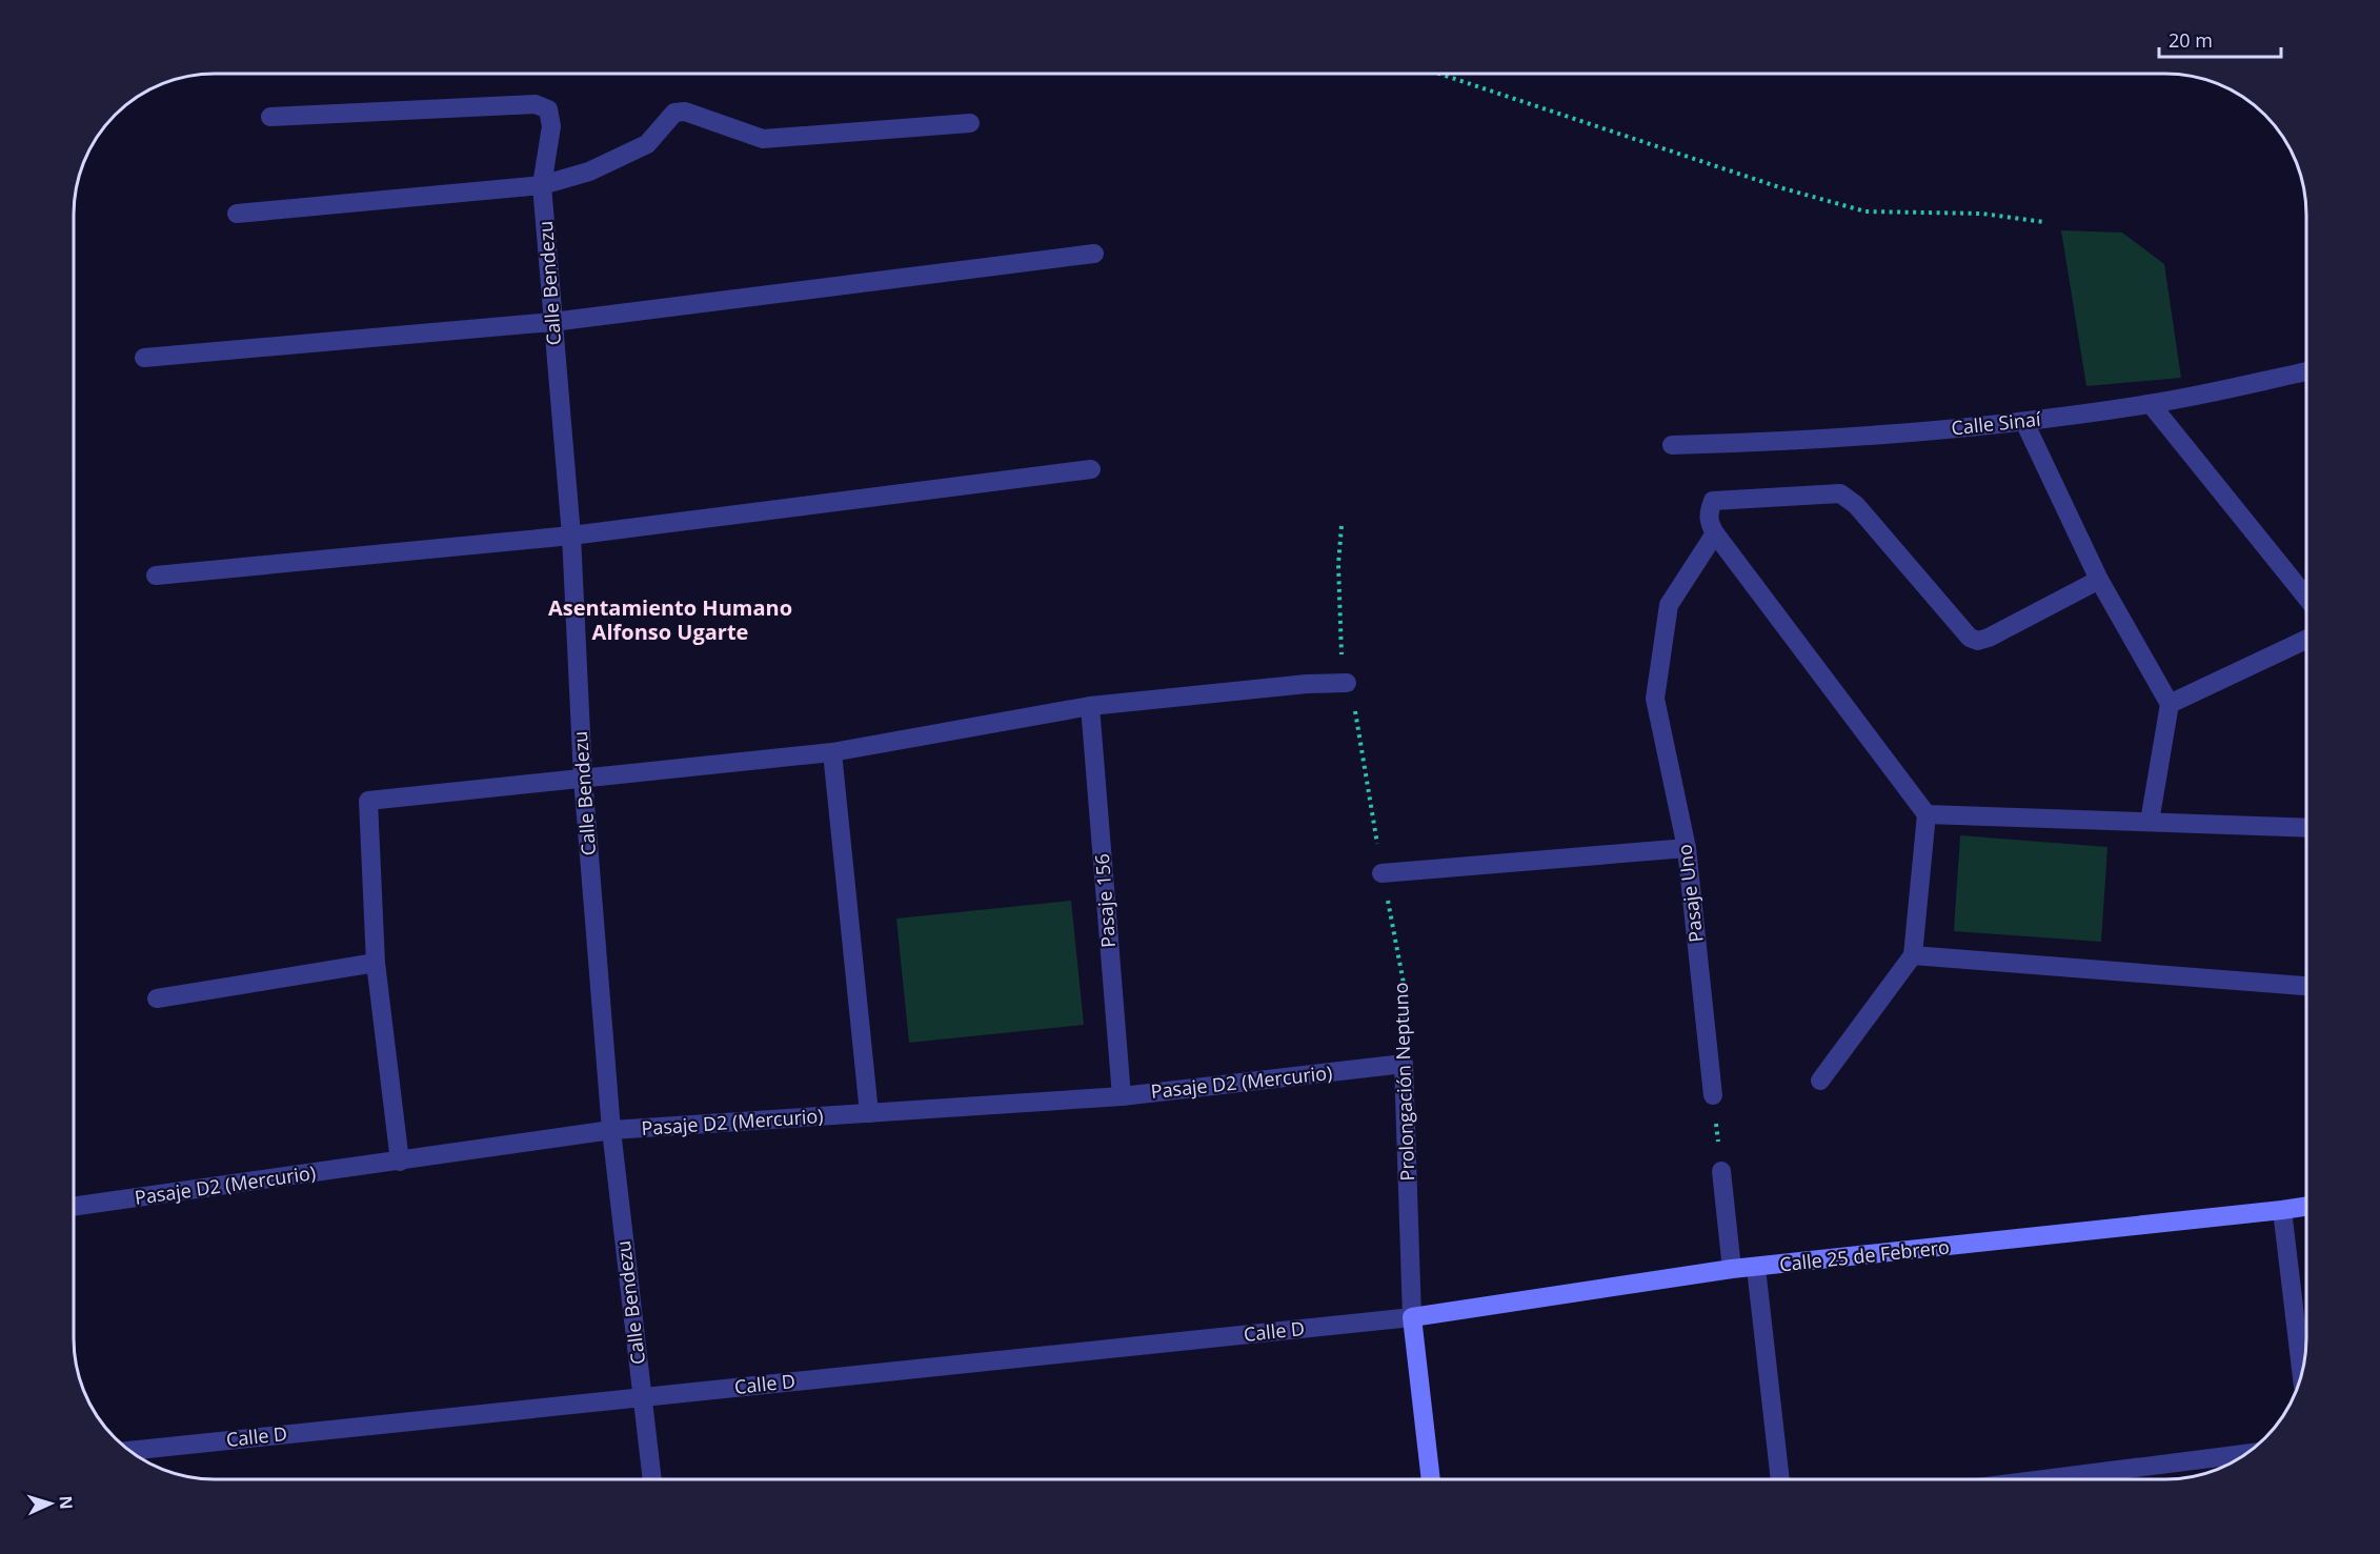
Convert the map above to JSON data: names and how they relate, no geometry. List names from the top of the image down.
{
  "streets": {
    "street": [
      "Calle Bendezu",
      "Calle Sinaí",
      "Pasaje Uno",
      "Pasaje 156",
      "Prolongación Neptuno",
      "Pasaje D2 (Mercurio)",
      "Calle 25 de Febrero",
      "Calle D"
    ]
  },
  "crossings": [
    ["Calle Bendezu", "Pasaje D2 (Mercurio)"],
    ["Calle Bendezu", "Calle D"],
    ["Pasaje 156", "Pasaje D2 (Mercurio)"],
    ["Prolongación Neptuno", "Pasaje D2 (Mercurio)"],
    ["Prolongación Neptuno", "Calle 25 de Febrero"],
    ["Prolongación Neptuno", "Calle D"],
    ["Calle 25 de Febrero", "Calle D"]
  ],
  "districts": ["Asentamiento Humano Alfonso Ugarte"],
  "scale_bar": "20 m",
  "north": "right"
}
